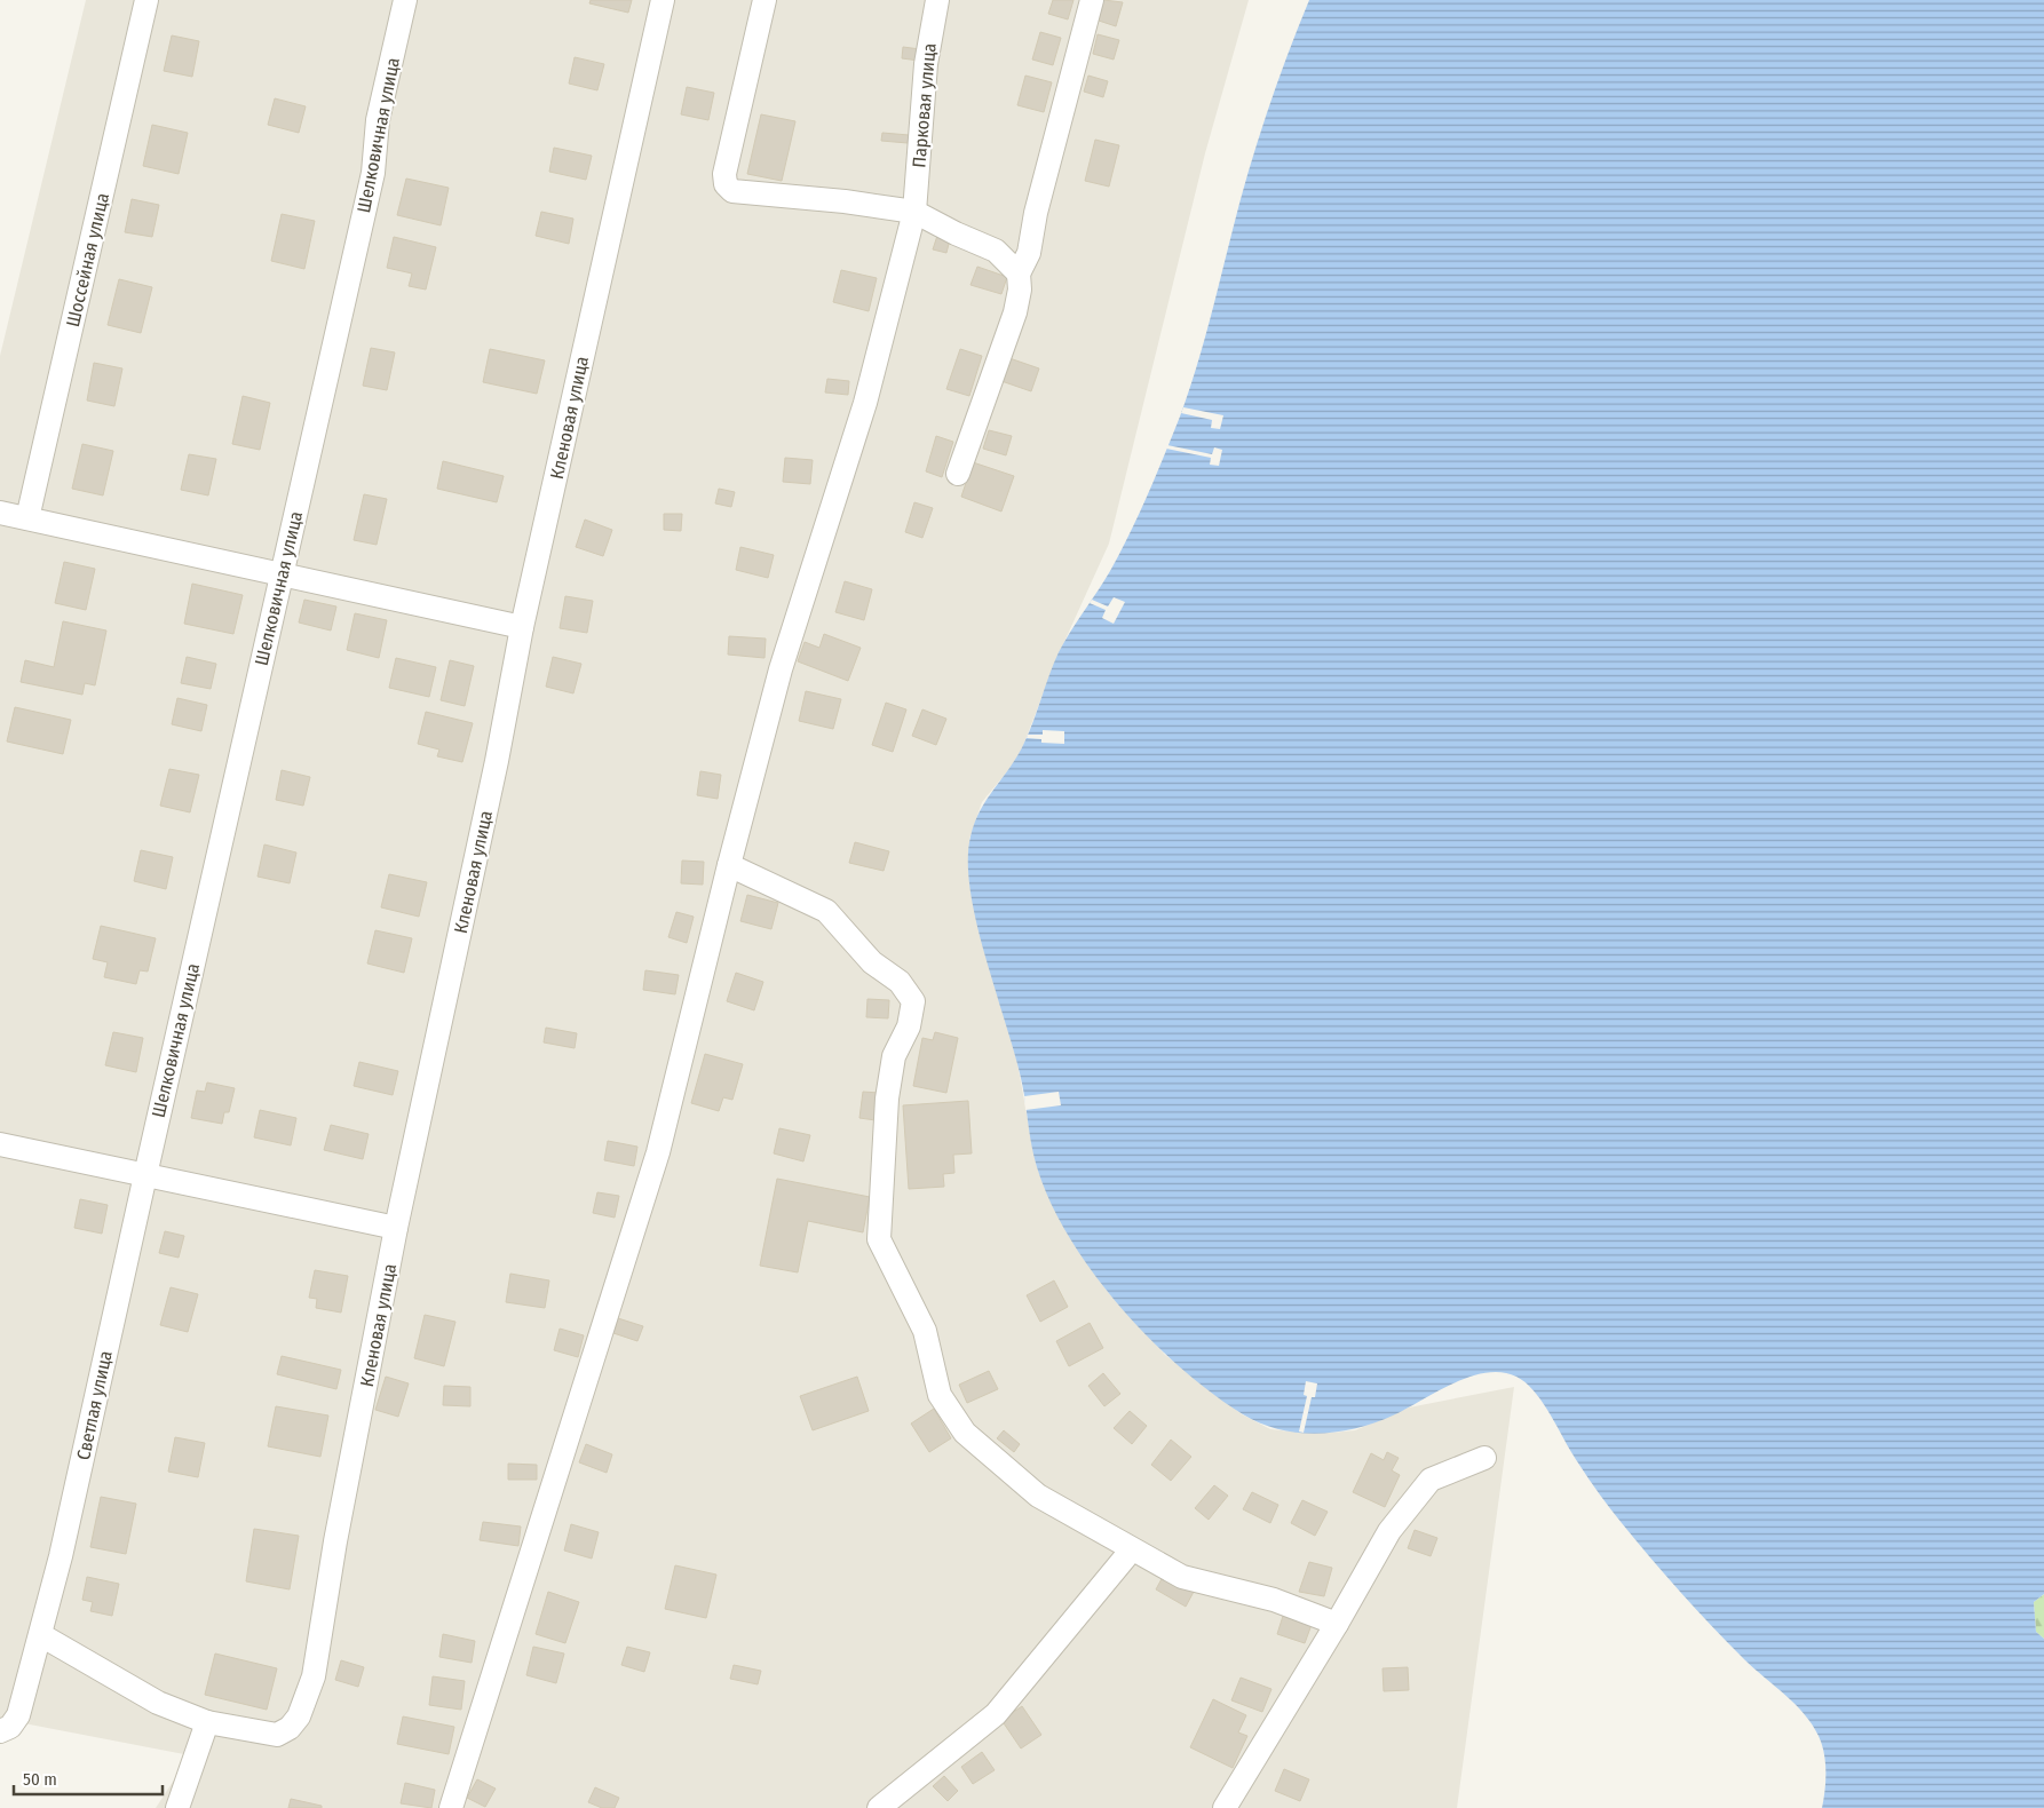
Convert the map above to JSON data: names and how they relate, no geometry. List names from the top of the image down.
{
  "streets": {
    "street": [
      "Парковая улица",
      "Шелковичная улица",
      "Шоссейная улица",
      "Кленовая улица",
      "Светлая улица"
    ]
  },
  "crossings": [
    ["Шелковичная улица", "Светлая улица"]
  ],
  "scale_bar": "50 m"
}
